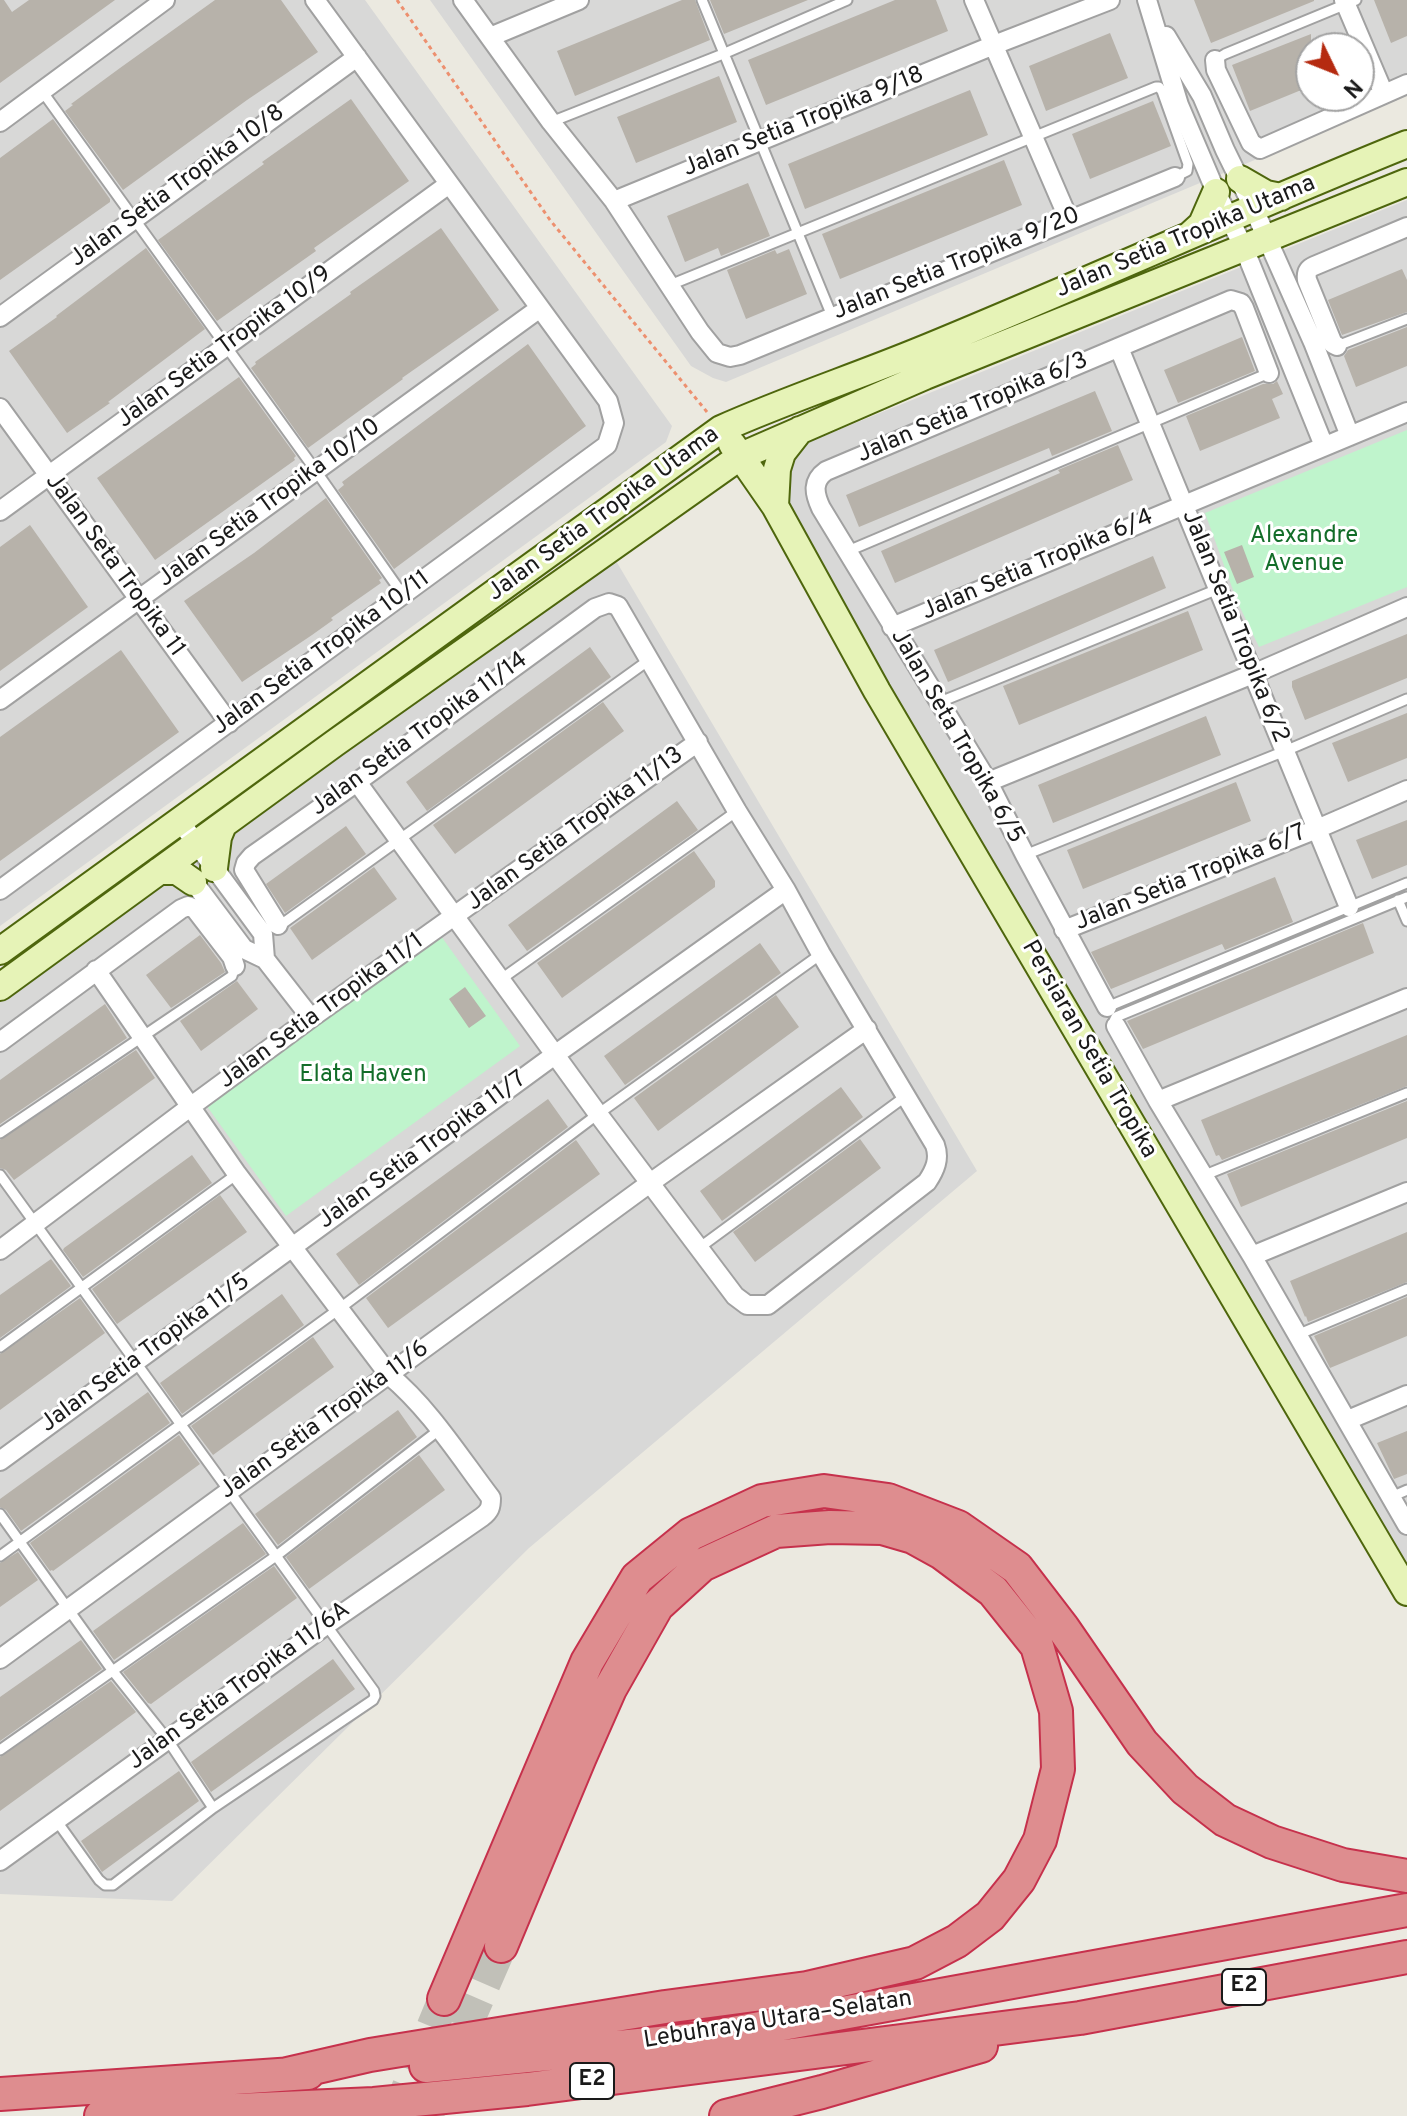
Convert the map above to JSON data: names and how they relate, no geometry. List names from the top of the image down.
{
  "streets": {
    "highway": ["E2", "Lebuhraya Utara–Selatan"],
    "main road": ["Jalan Setia Tropika Utama", "Persiaran Setia Tropika"],
    "street": [
      "Jalan Setia Tropika 9/18",
      "Jalan Setia Tropika 10/8",
      "Jalan Setia Tropika 9/20",
      "Jalan Setia Tropika 10/9",
      "Jalan Setia Tropika 6/3",
      "Jalan Setia Tropika 10/10",
      "Jalan Seta Tropika 11",
      "Jalan Setia Tropika 6/4",
      "Jalan Setia Tropika 6/2",
      "Jalan Setia Tropika 10/11",
      "Jalan Setia Tropika 11/14",
      "Jalan Seta Tropika 6/5",
      "Jalan Setia Tropika 11/13",
      "Jalan Setia Tropika 6/7",
      "Jalan Setia Tropika 11/1",
      "Jalan Setia Tropika 11/7",
      "Jalan Setia Tropika 11/5",
      "Jalan Setia Tropika 11/6",
      "Jalan Setia Tropika 11/6A"
    ]
  },
  "crossings": [
    ["Jalan Setia Tropika Utama", "Persiaran Setia Tropika"],
    ["Jalan Setia Tropika 10/9", "Jalan Seta Tropika 11"],
    ["Jalan Setia Tropika 6/3", "Jalan Setia Tropika 6/2"],
    ["Jalan Setia Tropika 6/3", "Jalan Seta Tropika 6/5"],
    ["Jalan Setia Tropika 10/10", "Jalan Seta Tropika 11"],
    ["Jalan Setia Tropika 10/10", "Jalan Setia Tropika 10/11"],
    ["Jalan Seta Tropika 11", "Jalan Setia Tropika 10/11"],
    ["Jalan Setia Tropika 6/4", "Jalan Setia Tropika 6/2"],
    ["Jalan Setia Tropika 6/4", "Jalan Seta Tropika 6/5"],
    ["Jalan Setia Tropika 6/2", "Jalan Setia Tropika 6/7"],
    ["Jalan Seta Tropika 6/5", "Jalan Setia Tropika 6/7"],
    ["Jalan Setia Tropika 11/13", "Jalan Setia Tropika 11/1"],
    ["Jalan Setia Tropika 11/7", "Jalan Setia Tropika 11/5"]
  ],
  "parks": ["Alexandre Avenue", "Elata Haven"],
  "north": "bottom right"
}
